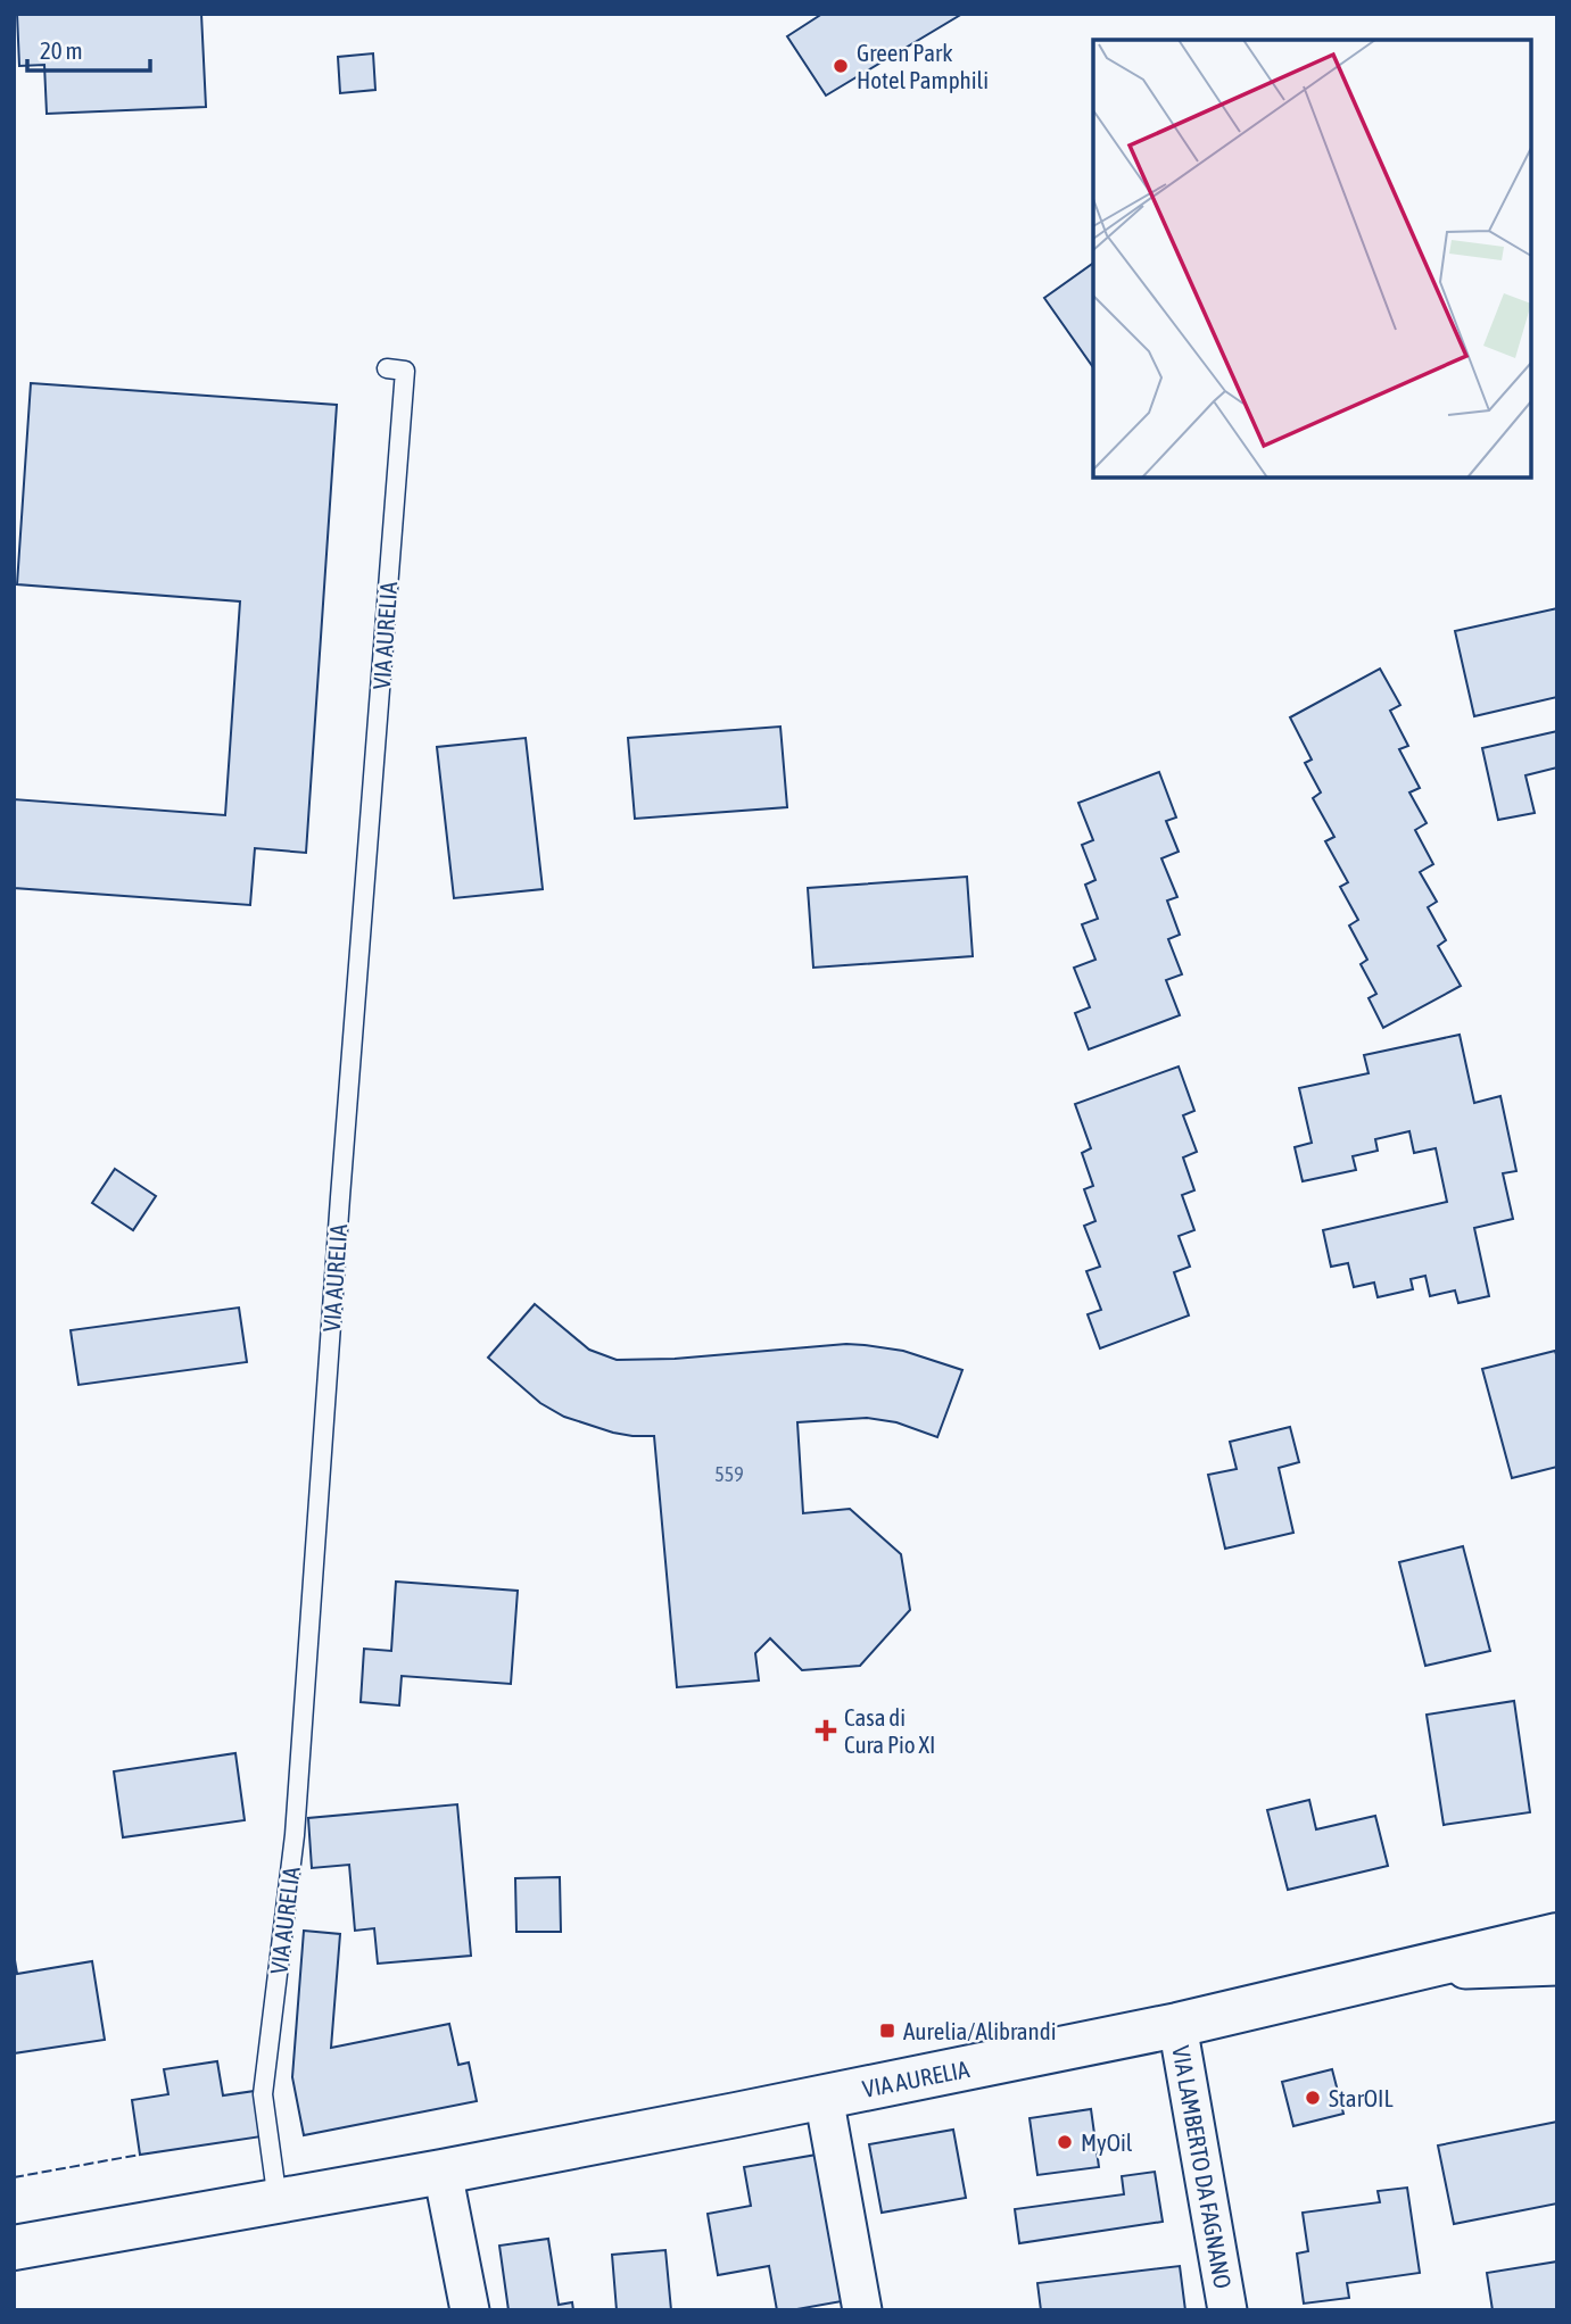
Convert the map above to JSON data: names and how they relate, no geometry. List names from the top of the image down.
{
  "streets": {
    "main road": ["VIA AURELIA"],
    "street": ["VIA LAMBERTO DA FAGNANO"]
  },
  "crossings": [
    ["VIA AURELIA", "VIA LAMBERTO DA FAGNANO"]
  ],
  "places": {
    "other": ["Green Park Hotel Pamphili", "StarOIL", "MyOil"],
    "health": ["Casa di Cura Pio XI"],
    "transit": ["Aurelia/Alibrandi"]
  },
  "house_numbers": ["559"],
  "scale_bar": "20 m"
}
